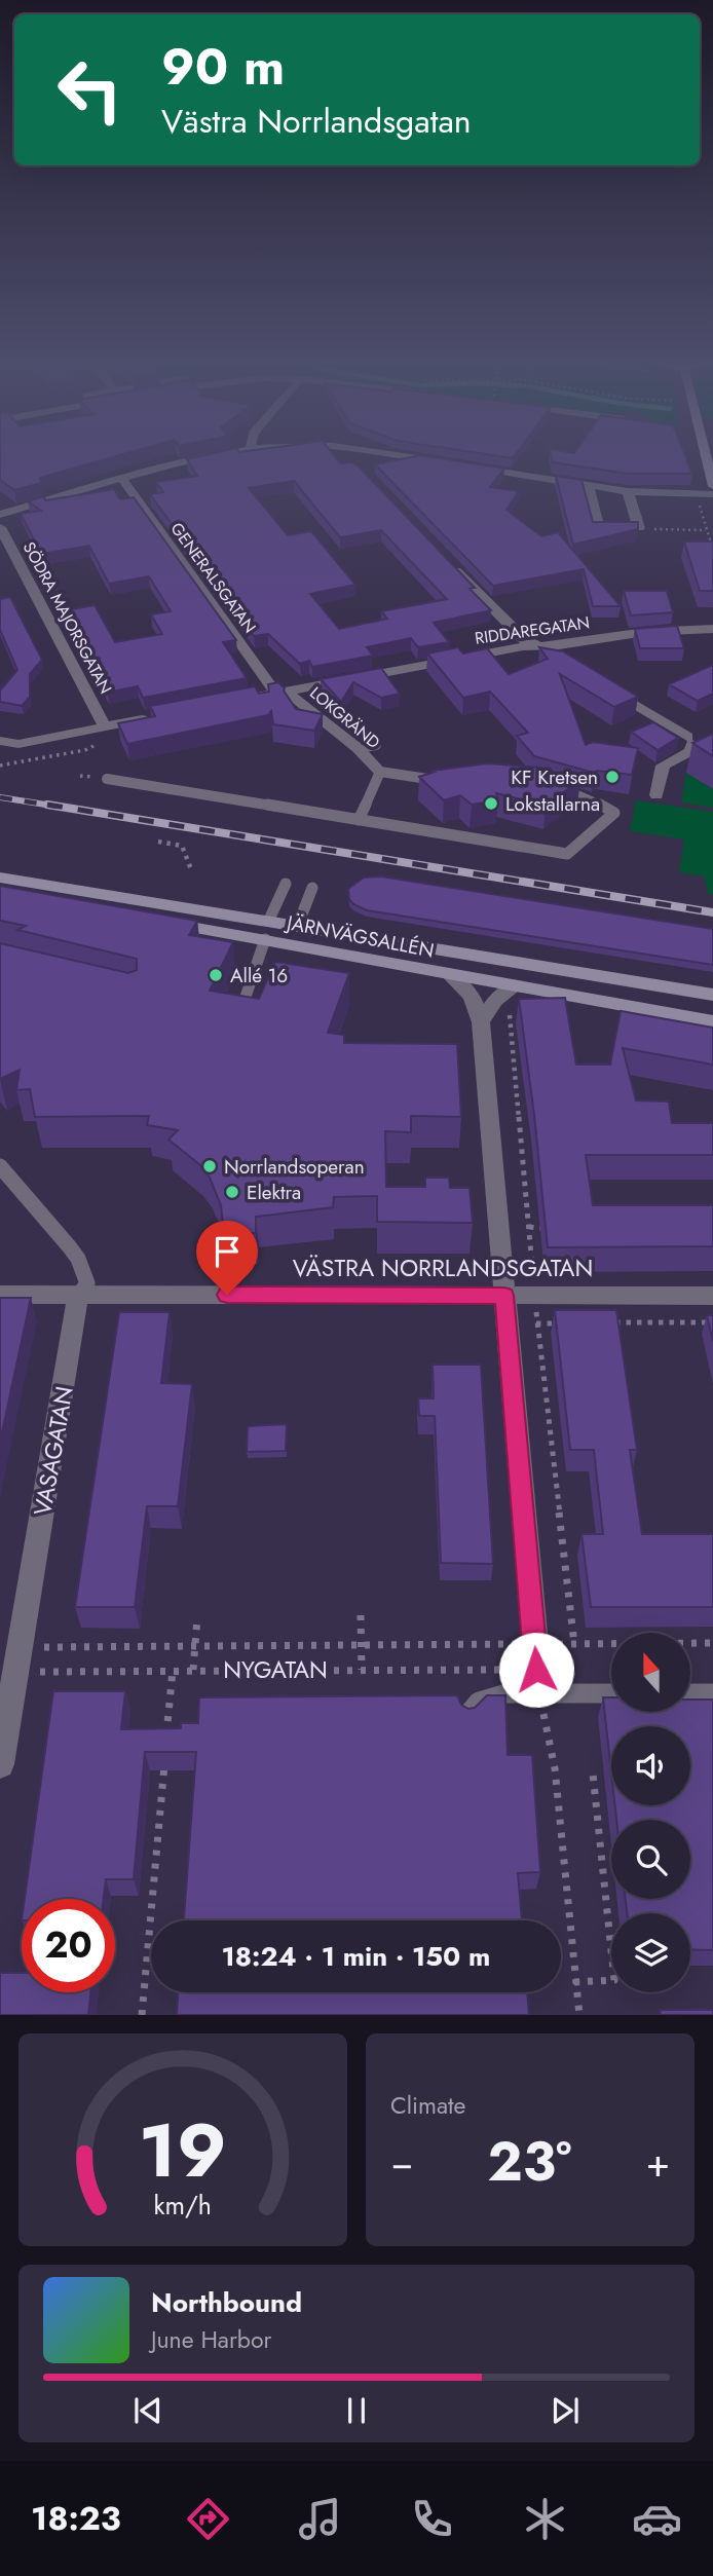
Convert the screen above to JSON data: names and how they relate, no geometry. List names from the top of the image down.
{
  "streets": {
    "main road": ["JÄRNVÄGSALLÉN"],
    "street": [
      "GENERALSGATAN",
      "SÖDRA MAJORSGATAN",
      "RIDDAREGATAN",
      "LOKGRÄND",
      "VÄSTRA NORRLANDSGATAN",
      "VASAGATAN"
    ],
    "path": ["NYGATAN"]
  },
  "crossings": [
    ["GENERALSGATAN", "RIDDAREGATAN"],
    ["GENERALSGATAN", "LOKGRÄND"],
    ["RIDDAREGATAN", "LOKGRÄND"],
    ["VÄSTRA NORRLANDSGATAN", "VASAGATAN"],
    ["VASAGATAN", "NYGATAN"]
  ],
  "places": [
    "KF Kretsen",
    "Lokstallarna",
    "Allé 16",
    "Norrlandsoperan",
    "Elektra"
  ],
  "north": "top",
  "page": {
    "turn": ["90 m", "Västra Norrlandsgatan"],
    "limit": "20",
    "trip": "18:24 · 1 min · 150 m",
    "tile": "Climate",
    "heat": ["−", "23°", "+"],
    "song": ["Northbound", "June Harbor"],
    "tabs": "18:23",
    "gauge": ["19", "km/h"]
  }
}
